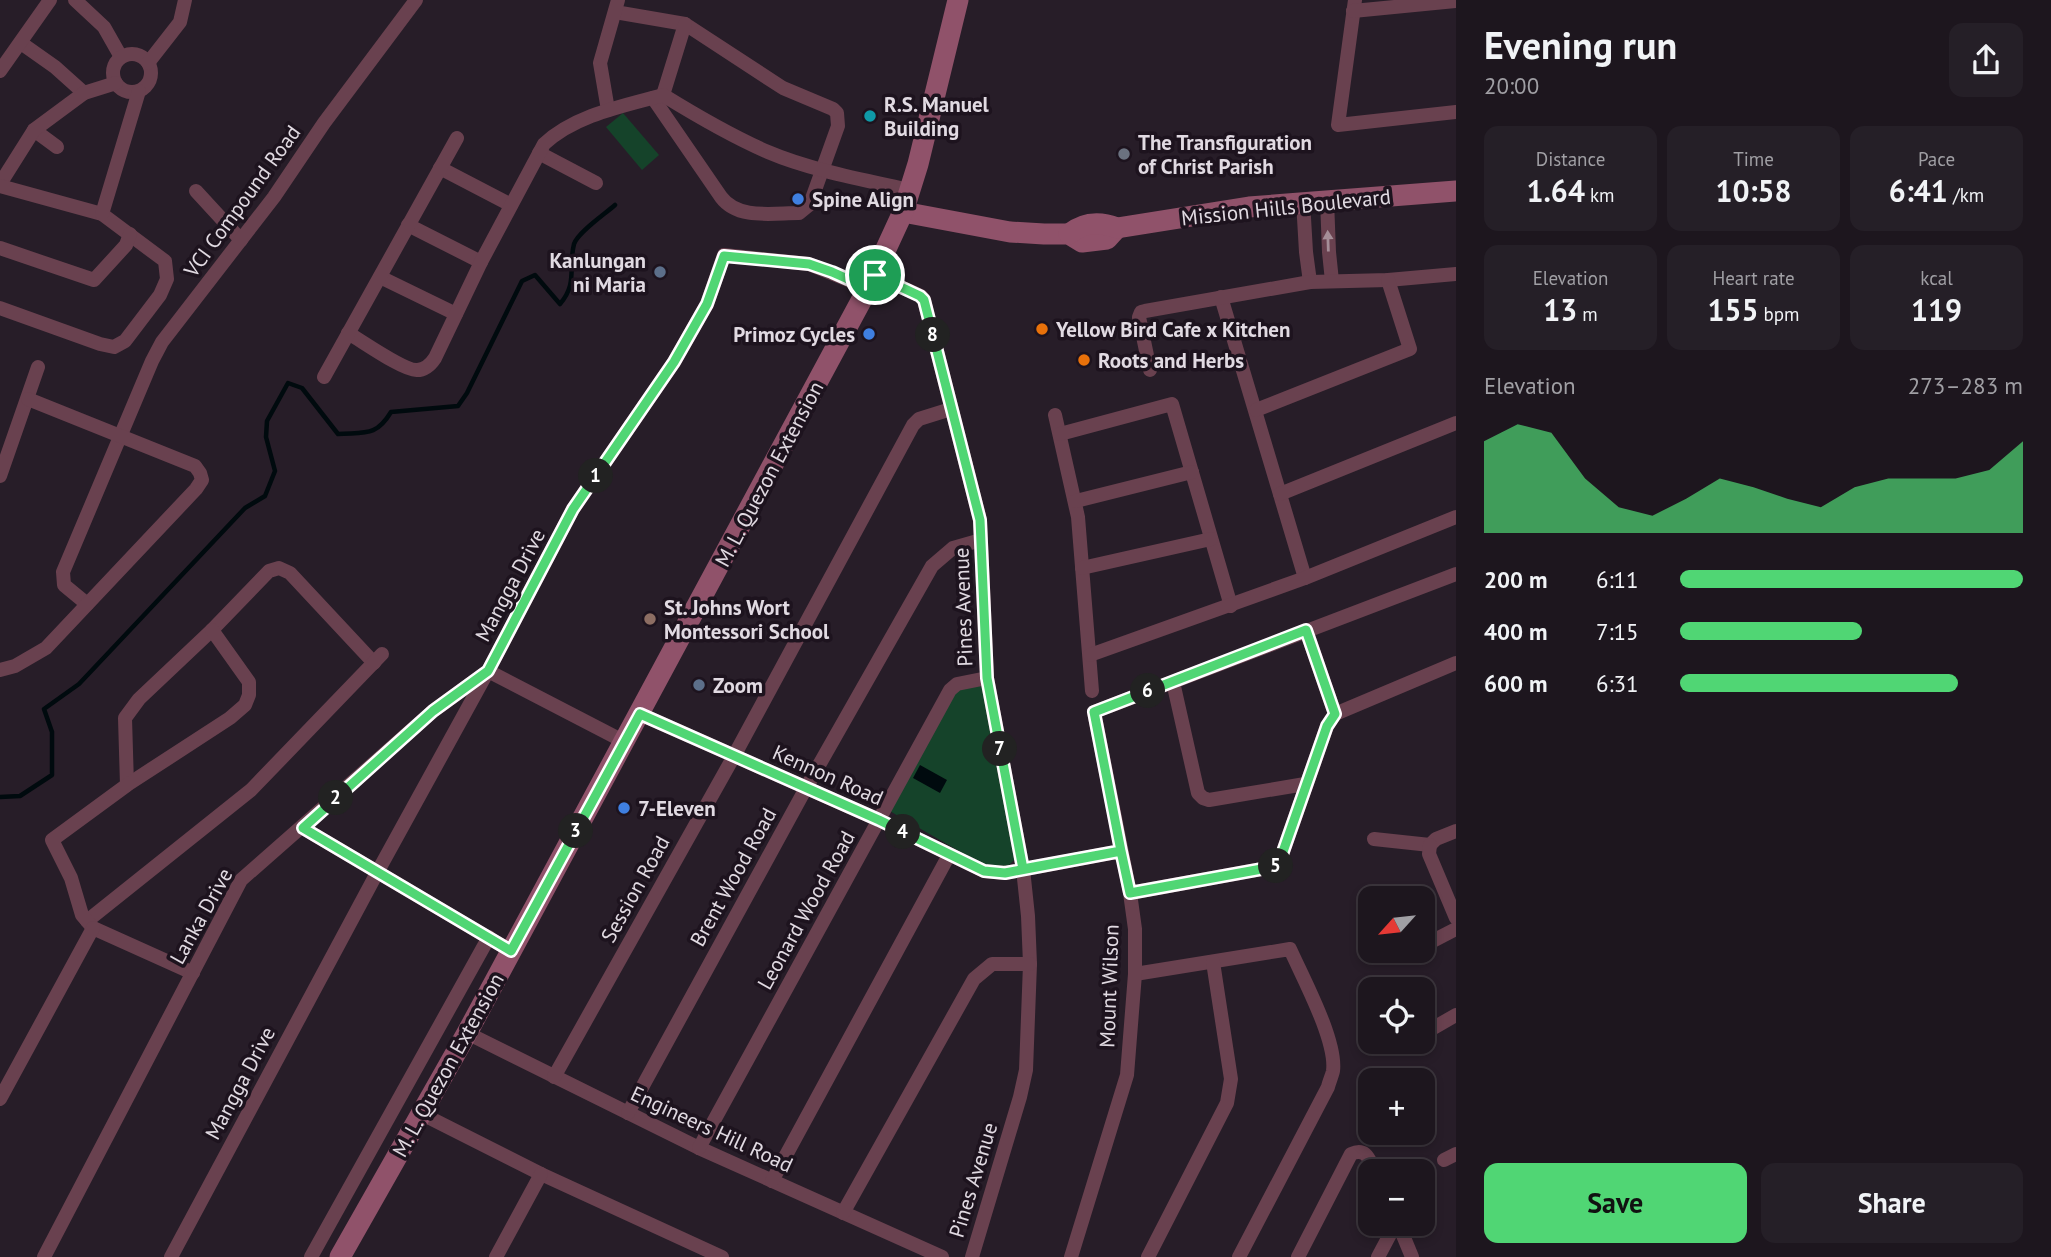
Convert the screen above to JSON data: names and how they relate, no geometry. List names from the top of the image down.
{
  "streets": {
    "main road": ["Mission Hills Boulevard", "M. L. Quezon Extension"],
    "street": [
      "VCI Compound Road",
      "Mangga Drive",
      "Pines Avenue",
      "Kennon Road",
      "Brent Wood Road",
      "Session Road",
      "Leonard Wood Road",
      "Lanka Drive",
      "Mount Wilson",
      "Engineers Hill Road"
    ]
  },
  "crossings": [
    ["Mission Hills Boulevard", "M. L. Quezon Extension"],
    ["M. L. Quezon Extension", "Mangga Drive"],
    ["M. L. Quezon Extension", "Pines Avenue"],
    ["M. L. Quezon Extension", "Kennon Road"],
    ["M. L. Quezon Extension", "Engineers Hill Road"],
    ["Mangga Drive", "Pines Avenue"],
    ["Mangga Drive", "Lanka Drive"],
    ["Pines Avenue", "Kennon Road"],
    ["Pines Avenue", "Brent Wood Road"],
    ["Pines Avenue", "Session Road"],
    ["Pines Avenue", "Leonard Wood Road"],
    ["Kennon Road", "Brent Wood Road"],
    ["Kennon Road", "Session Road"],
    ["Kennon Road", "Leonard Wood Road"],
    ["Kennon Road", "Mount Wilson"],
    ["Brent Wood Road", "Engineers Hill Road"],
    ["Session Road", "Engineers Hill Road"],
    ["Leonard Wood Road", "Engineers Hill Road"]
  ],
  "places": [
    "R.S. Manuel Building",
    "The Transfiguration of Christ Parish",
    "Spine Align",
    "Kanlungan ni Maria",
    "Yellow Bird Cafe x Kitchen",
    "Primoz Cycles",
    "Roots and Herbs",
    "St. Johns Wort Montessori School",
    "Zoom",
    "7-Eleven"
  ],
  "north": "bottom left",
  "page": {
    "heading": ["Evening run", "20:00"],
    "stats": [
      ["Distance", "1.64 km"],
      ["Time", "10:58"],
      ["Pace", "6:41 /km"],
      ["Elevation", "13 m"],
      ["Heart rate", "155 bpm"],
      ["kcal", "119"]
    ],
    "pins": [
      "8",
      "1",
      "6",
      "7",
      "2",
      "3",
      "4",
      "5"
    ],
    "chart": ["Elevation", "273–283 m"],
    "list": [
      {
        "name": "200 m",
        "note": "6:11"
      },
      {
        "name": "400 m",
        "note": "7:15"
      },
      {
        "name": "600 m",
        "note": "6:31"
      }
    ],
    "map_buttons": ["+", "−"],
    "buttons": ["Save", "Share"]
  }
}
